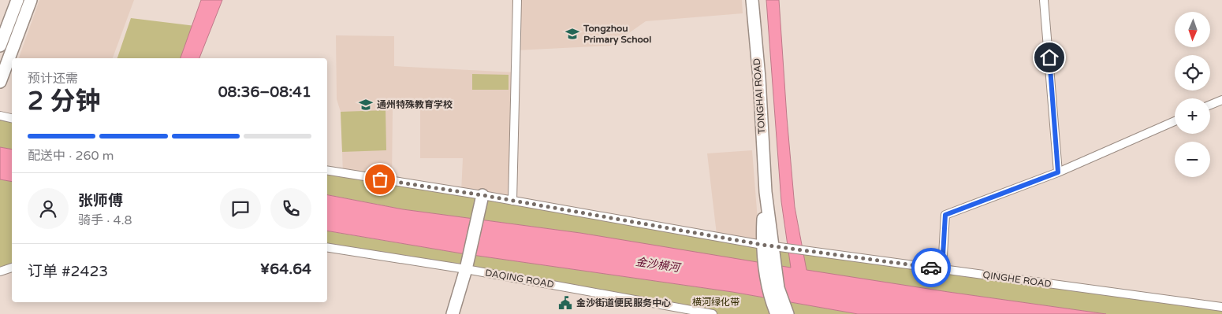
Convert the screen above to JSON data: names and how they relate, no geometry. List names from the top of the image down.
{
  "streets": {
    "street": ["TONGHAI ROAD", "DAQING ROAD", "QINGHE ROAD"]
  },
  "crossings": [
    ["TONGHAI ROAD", "QINGHE ROAD"]
  ],
  "water": ["金沙横河"],
  "parks": ["横河绿化带"],
  "places": {
    "school or university": ["Tongzhou Primary School", "通州特殊教育学校"],
    "public building": ["金沙街道便民服务中心"]
  },
  "north": "bottom",
  "page": {
    "map_buttons": ["+", "−"],
    "heading": ["2 分钟", "预计还需", "08:36–08:41"],
    "panel": [
      "张师傅",
      "骑手 · 4.8",
      "订单 #2423",
      "¥64.64"
    ],
    "bar": "配送中 · 260 m"
  }
}
